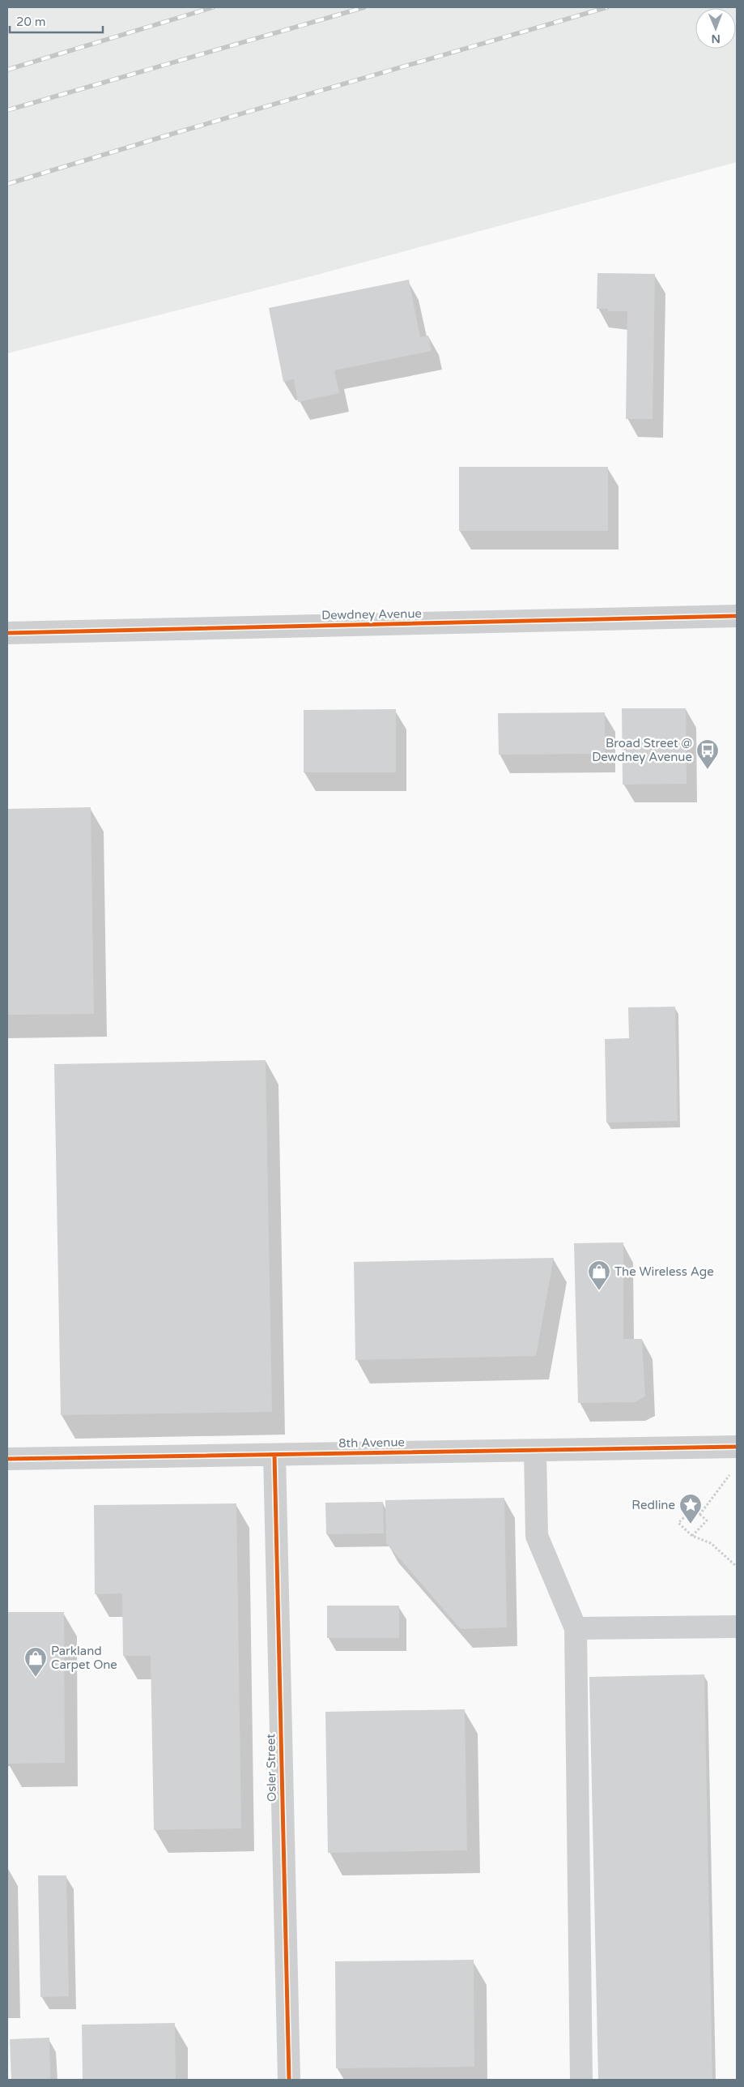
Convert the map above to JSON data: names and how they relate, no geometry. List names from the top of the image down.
{
  "streets": {
    "street": ["Dewdney Avenue", "8th Avenue", "Osler Street"]
  },
  "crossings": [
    ["8th Avenue", "Osler Street"]
  ],
  "places": {
    "bus stop": ["Broad Street @ Dewdney Avenue"],
    "shop": ["The Wireless Age", "Parkland Carpet One"],
    "place": ["Redline"]
  },
  "scale_bar": "20 m",
  "north": "bottom"
}
